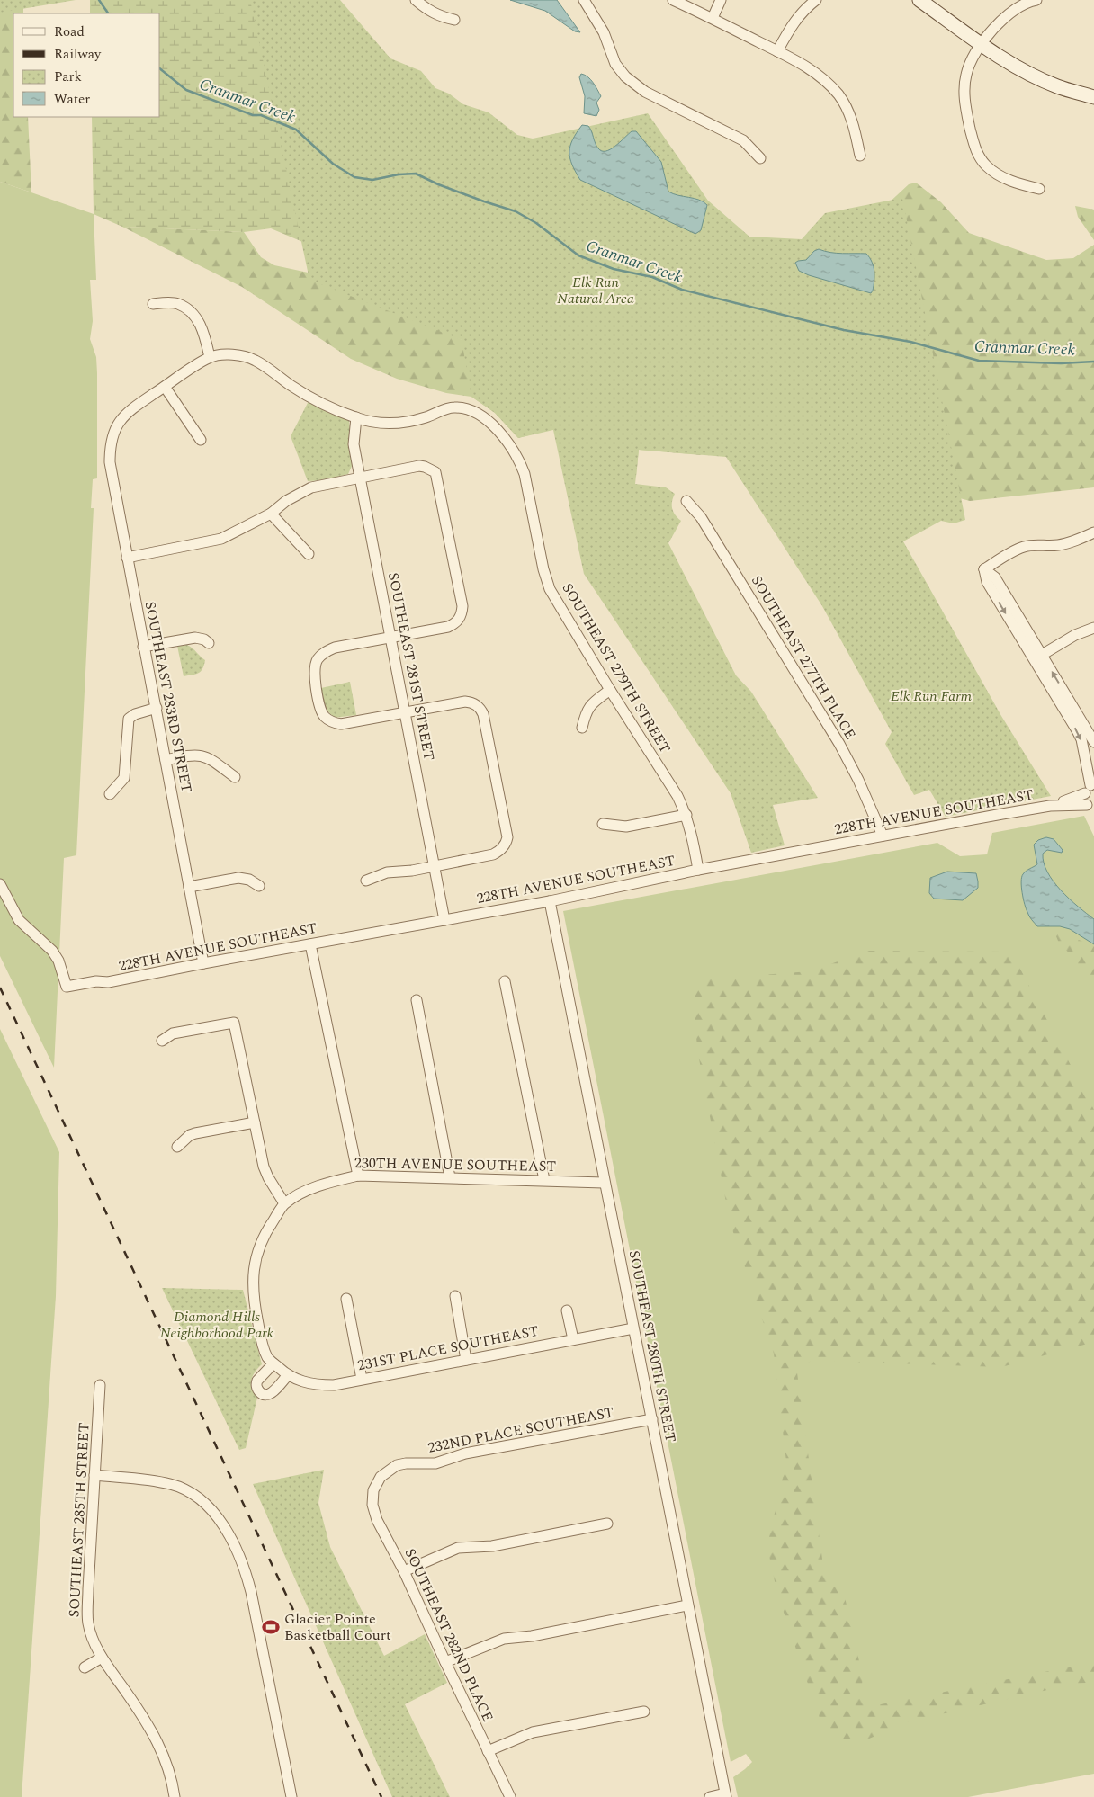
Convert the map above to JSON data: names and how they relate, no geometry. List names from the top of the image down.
{
  "streets": {
    "street": [
      "SOUTHEAST 277TH PLACE",
      "SOUTHEAST 281ST STREET",
      "SOUTHEAST 279TH STREET",
      "SOUTHEAST 283RD STREET",
      "228TH AVENUE SOUTHEAST",
      "230TH AVENUE SOUTHEAST",
      "SOUTHEAST 280TH STREET",
      "231ST PLACE SOUTHEAST",
      "232ND PLACE SOUTHEAST",
      "SOUTHEAST 285TH STREET",
      "SOUTHEAST 282ND PLACE"
    ]
  },
  "crossings": [
    ["SOUTHEAST 277TH PLACE", "228TH AVENUE SOUTHEAST"],
    ["SOUTHEAST 281ST STREET", "SOUTHEAST 279TH STREET"],
    ["SOUTHEAST 281ST STREET", "228TH AVENUE SOUTHEAST"],
    ["SOUTHEAST 279TH STREET", "228TH AVENUE SOUTHEAST"],
    ["SOUTHEAST 283RD STREET", "228TH AVENUE SOUTHEAST"],
    ["228TH AVENUE SOUTHEAST", "SOUTHEAST 280TH STREET"],
    ["230TH AVENUE SOUTHEAST", "SOUTHEAST 280TH STREET"],
    ["SOUTHEAST 280TH STREET", "231ST PLACE SOUTHEAST"],
    ["SOUTHEAST 280TH STREET", "232ND PLACE SOUTHEAST"],
    ["232ND PLACE SOUTHEAST", "SOUTHEAST 282ND PLACE"]
  ],
  "water": ["Cranmar Creek"],
  "parks": ["Elk Run Natural Area", "Elk Run Farm", "Diamond Hills Neighborhood Park"],
  "places": {
    "sports": ["Glacier Pointe Basketball Court"]
  },
  "legend": [
    "Road",
    "Railway",
    "Park",
    "Water"
  ]
}
